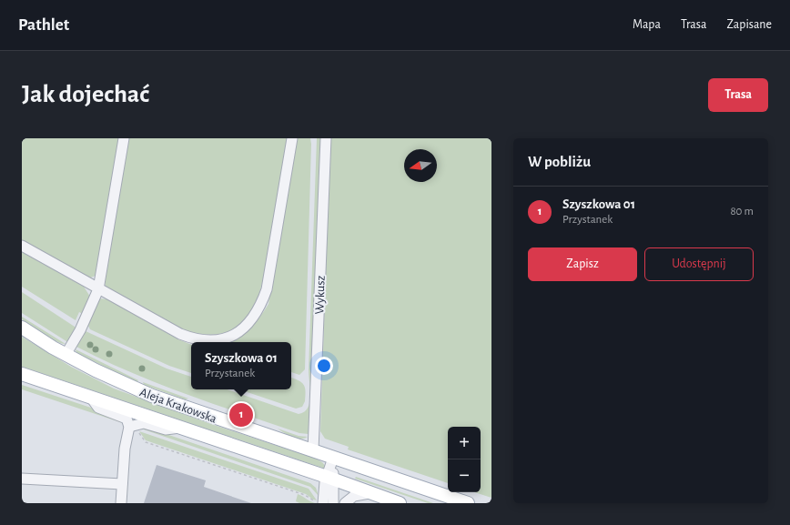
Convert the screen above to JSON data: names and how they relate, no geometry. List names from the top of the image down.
{
  "streets": {
    "main road": ["Aleja Krakowska"],
    "street": ["Wykusz"]
  },
  "crossings": [
    ["Wykusz", "Aleja Krakowska"]
  ],
  "north": "left",
  "page": {
    "header": "Pathlet",
    "nav": ["Mapa", "Trasa", "Zapisane"],
    "buttons": [
      "Trasa",
      ["Zapisz", "Udostępnij"]
    ],
    "title": "Jak dojechać",
    "heading": "W pobliżu",
    "list": [
      {
        "mark": "1",
        "name": "Szyszkowa 01",
        "note": "Przystanek",
        "value": "80 m"
      }
    ],
    "popup": ["Szyszkowa 01", "Przystanek"],
    "pins": "1",
    "map_buttons": ["+", "−"]
  }
}
